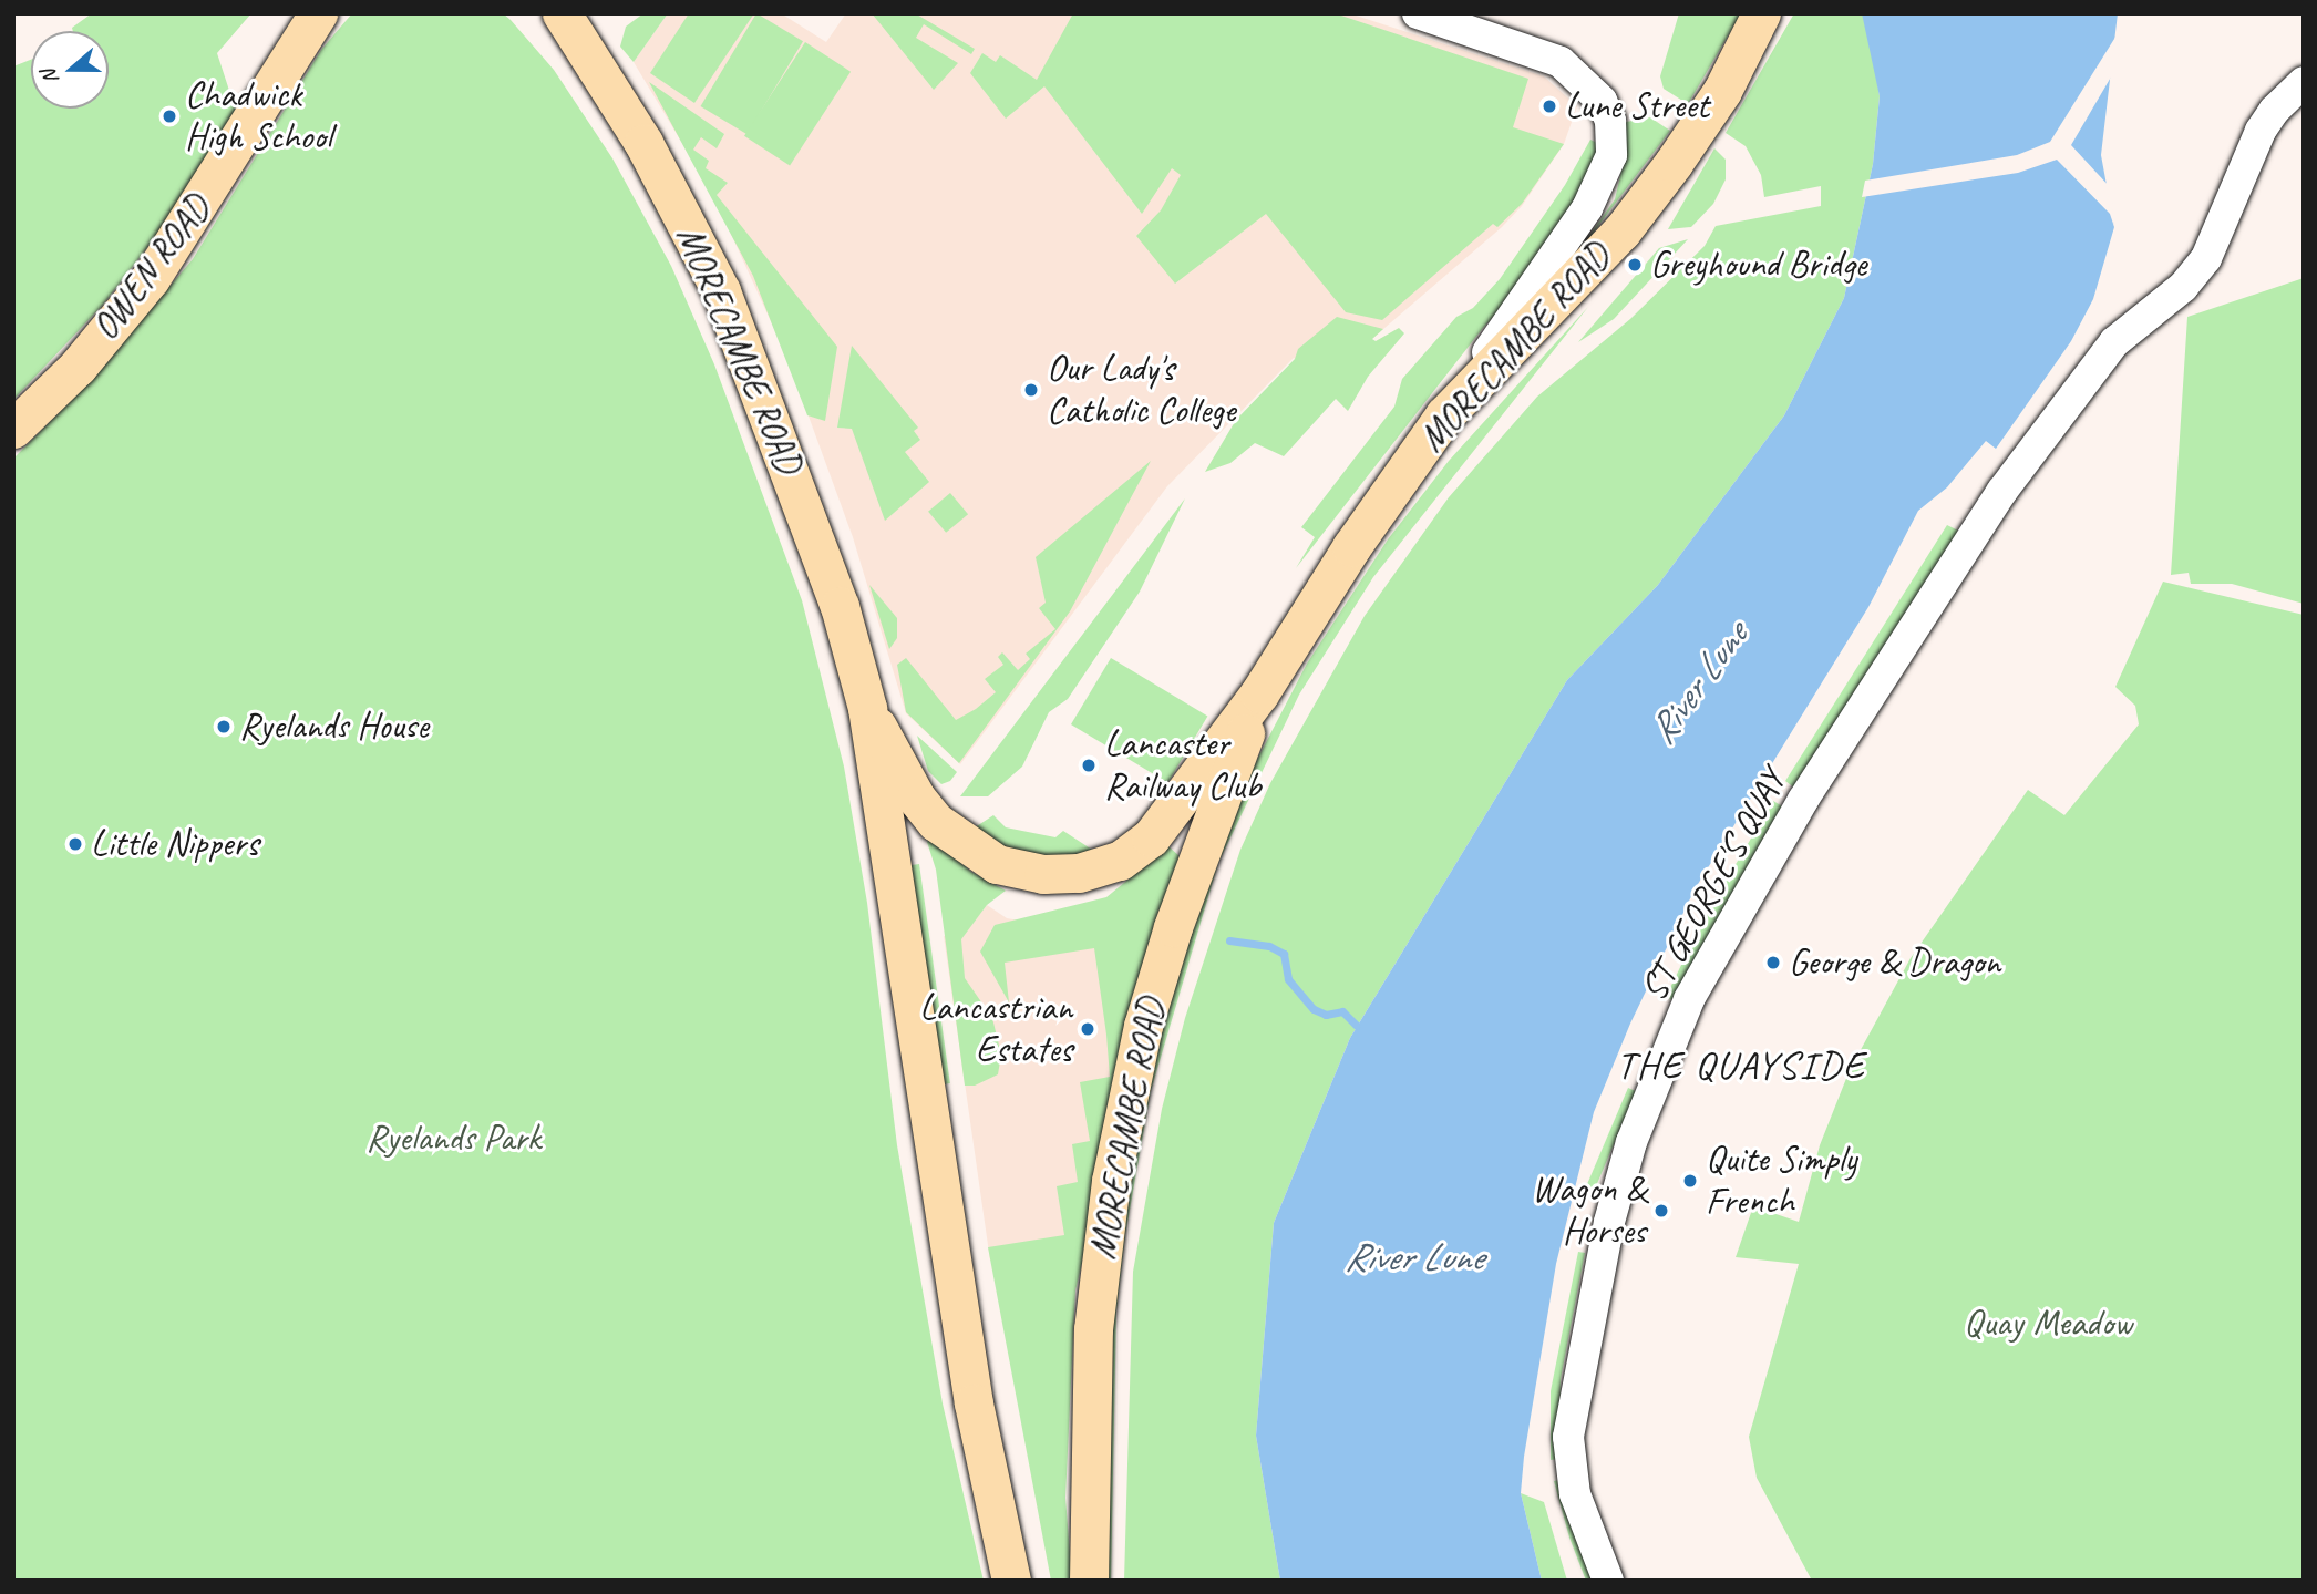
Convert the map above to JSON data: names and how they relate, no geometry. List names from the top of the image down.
{
  "streets": {
    "main road": ["OWEN ROAD", "MORECAMBE ROAD"],
    "street": ["ST GEORGE'S QUAY"]
  },
  "districts": ["THE QUAYSIDE"],
  "water": ["River Lune"],
  "parks": ["Ryelands Park", "Quay Meadow"],
  "places": [
    "Lune Street",
    "Chadwick High School",
    "Greyhound Bridge",
    "Our Lady's Catholic College",
    "Ryelands House",
    "Lancaster Railway Club",
    "Little Nippers",
    "George & Dragon",
    "Lancastrian Estates",
    "Quite Simply French",
    "Wagon & Horses"
  ],
  "north": "left"
}
